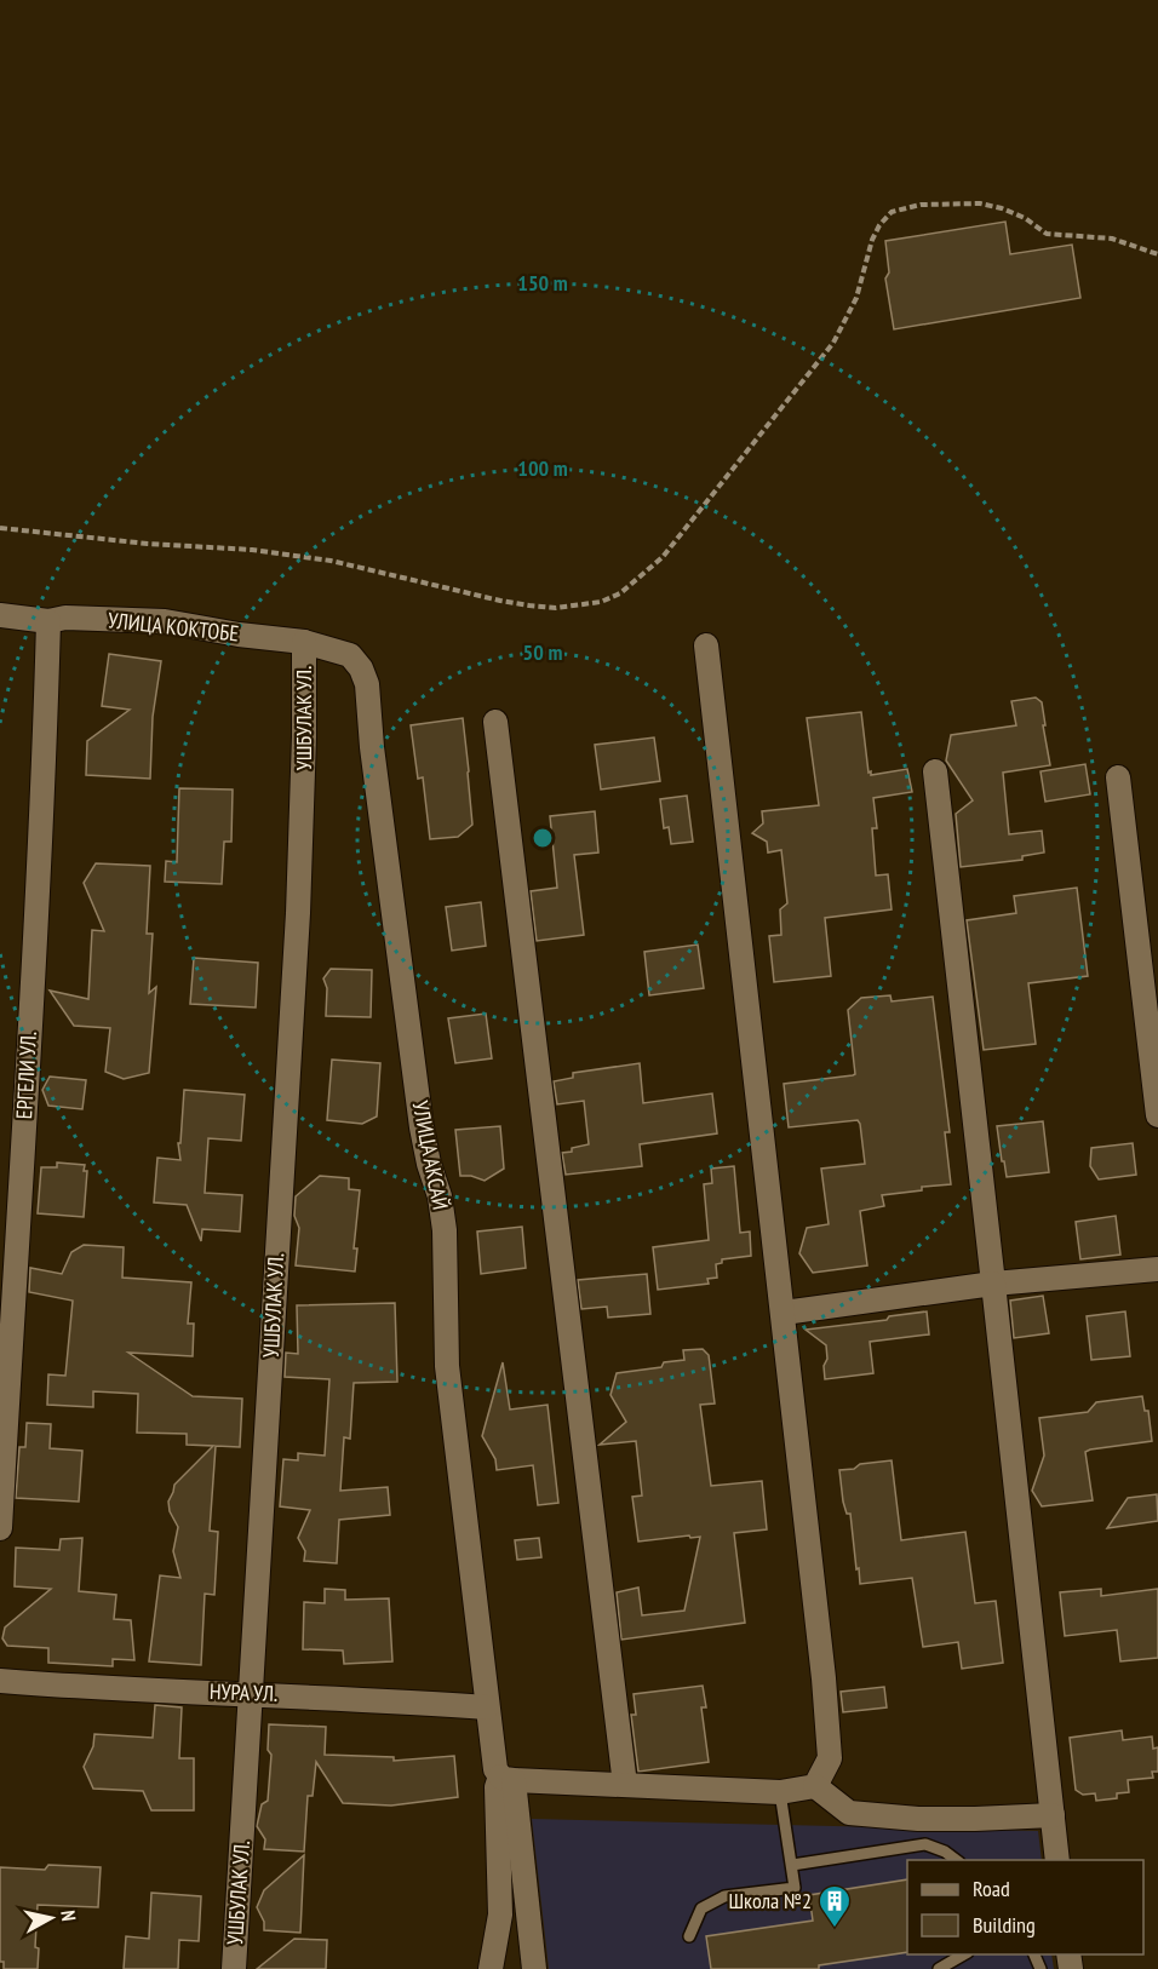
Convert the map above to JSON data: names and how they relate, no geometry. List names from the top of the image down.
{
  "streets": {
    "street": [
      "УЛИЦА КОКТОБЕ",
      "УШБУЛАК УЛ.",
      "ЕРГЕЛИ УЛ.",
      "УЛИЦА АКСАЙ",
      "НУРА УЛ."
    ]
  },
  "crossings": [
    ["УЛИЦА КОКТОБЕ", "УШБУЛАК УЛ."],
    ["УЛИЦА КОКТОБЕ", "ЕРГЕЛИ УЛ."],
    ["УЛИЦА КОКТОБЕ", "УЛИЦА АКСАЙ"],
    ["УШБУЛАК УЛ.", "УЛИЦА АКСАЙ"],
    ["УШБУЛАК УЛ.", "НУРА УЛ."],
    ["УЛИЦА АКСАЙ", "НУРА УЛ."]
  ],
  "places": {
    "building": ["Школа №2"]
  },
  "legend": ["Road", "Building"],
  "north": "right",
  "rings": ["150 m", "100 m", "50 m"]
}
